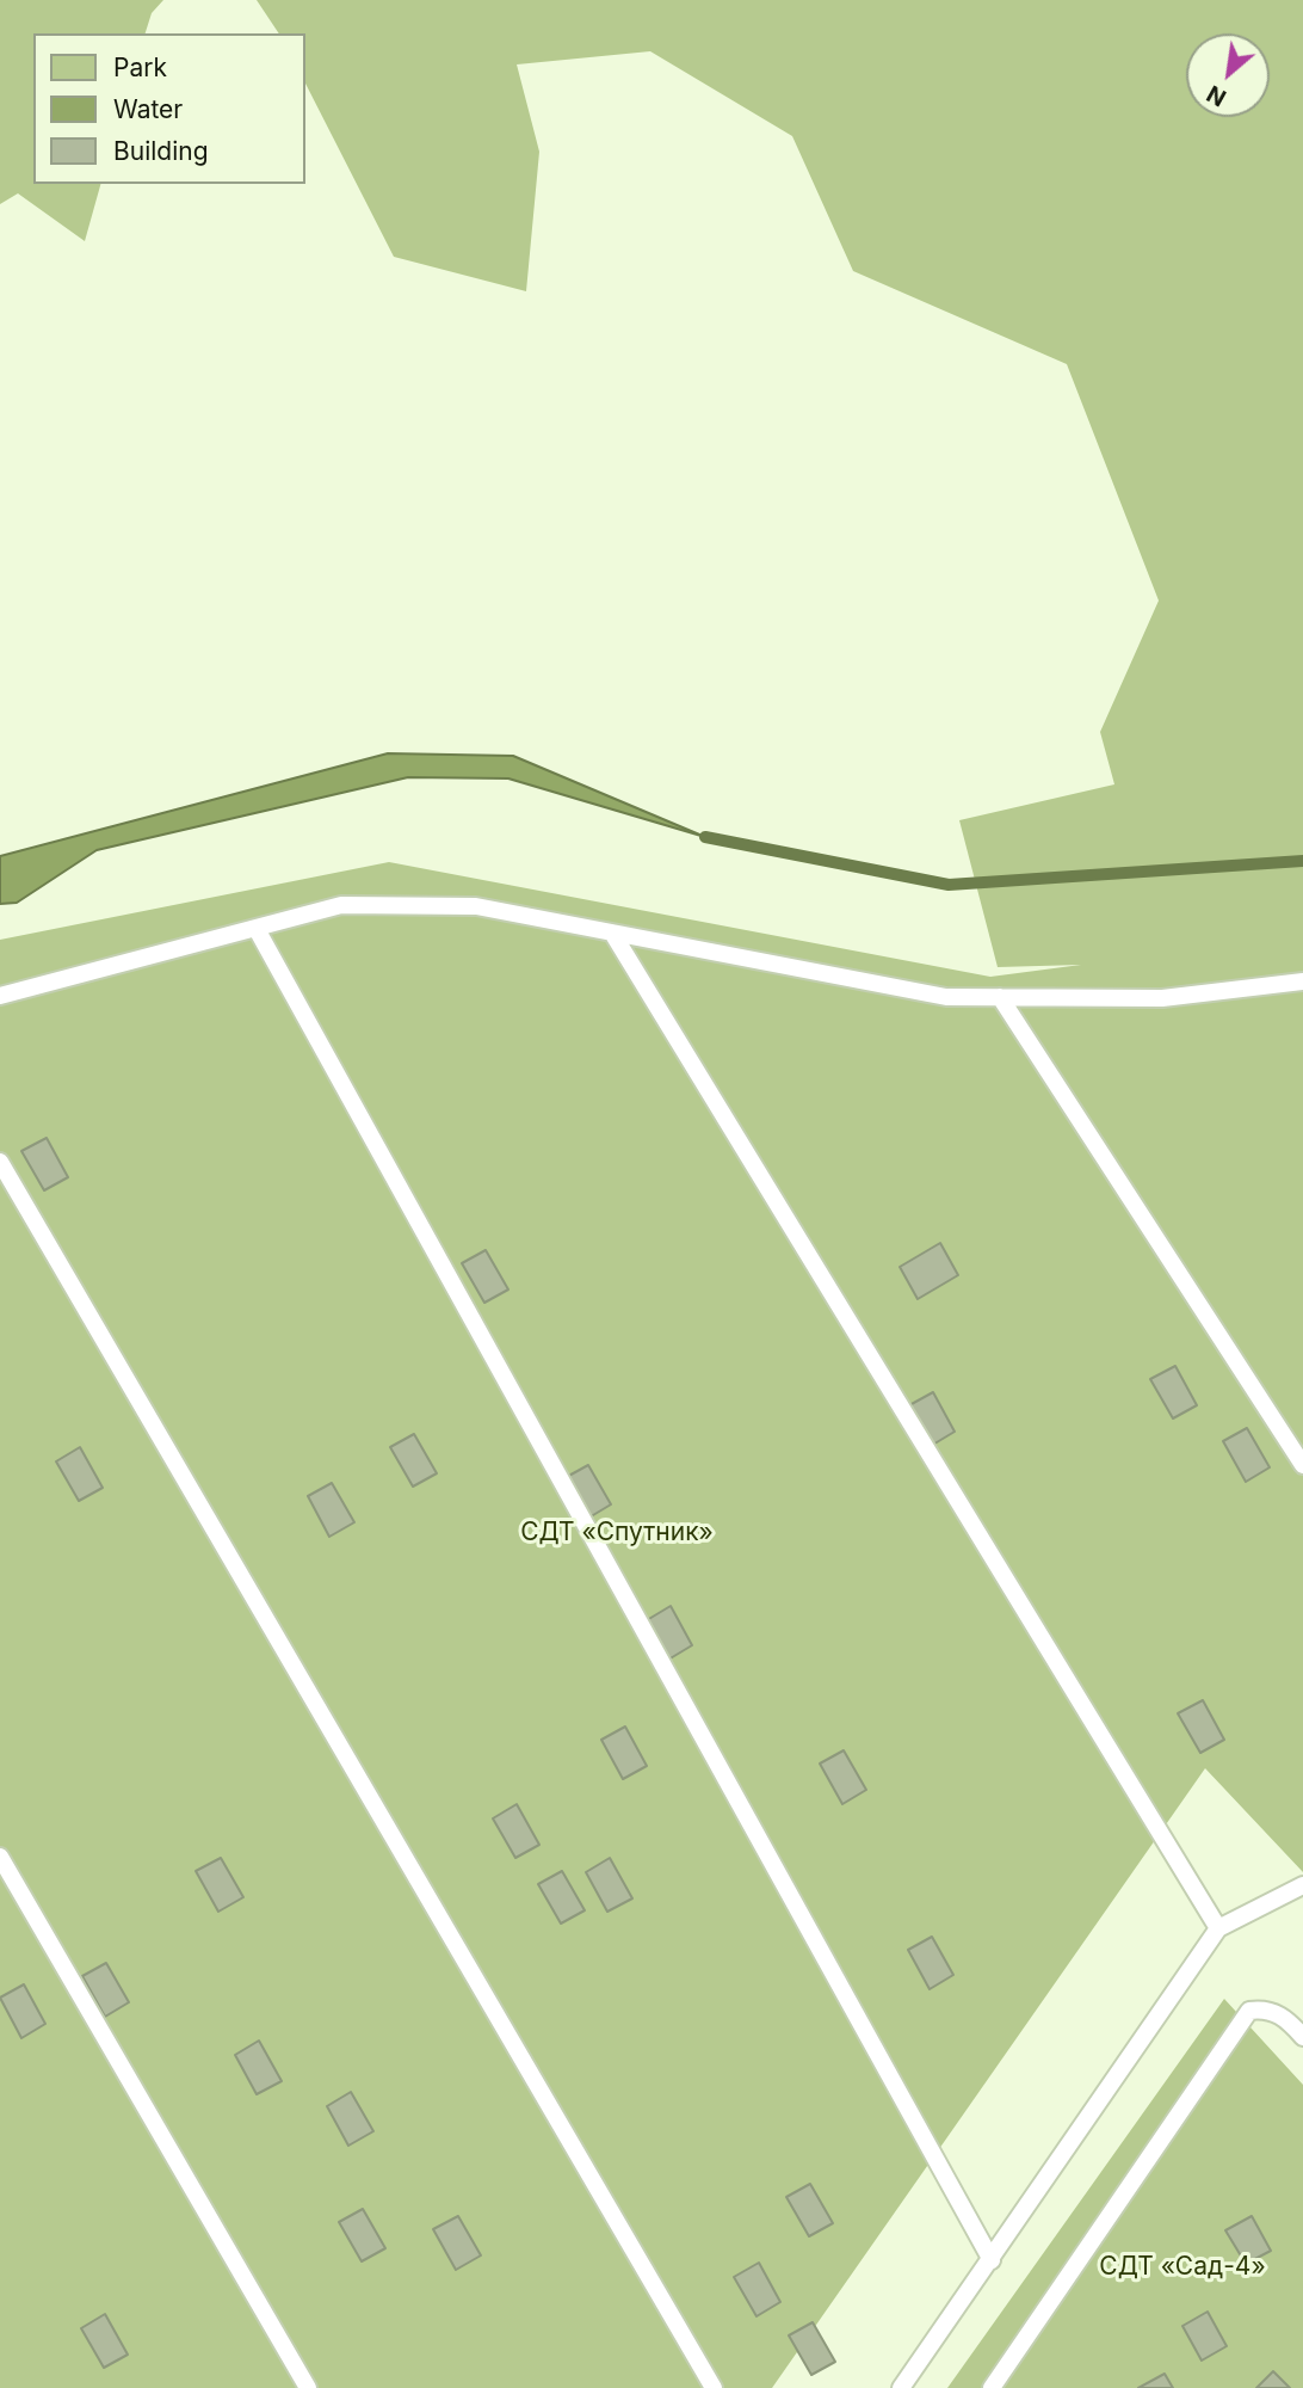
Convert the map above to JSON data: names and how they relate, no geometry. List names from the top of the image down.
{
  "parks": ["СДТ «Спутник»", "СДТ «Сад-4»"],
  "legend": ["Park", "Water", "Building"],
  "north": "bottom left"
}
